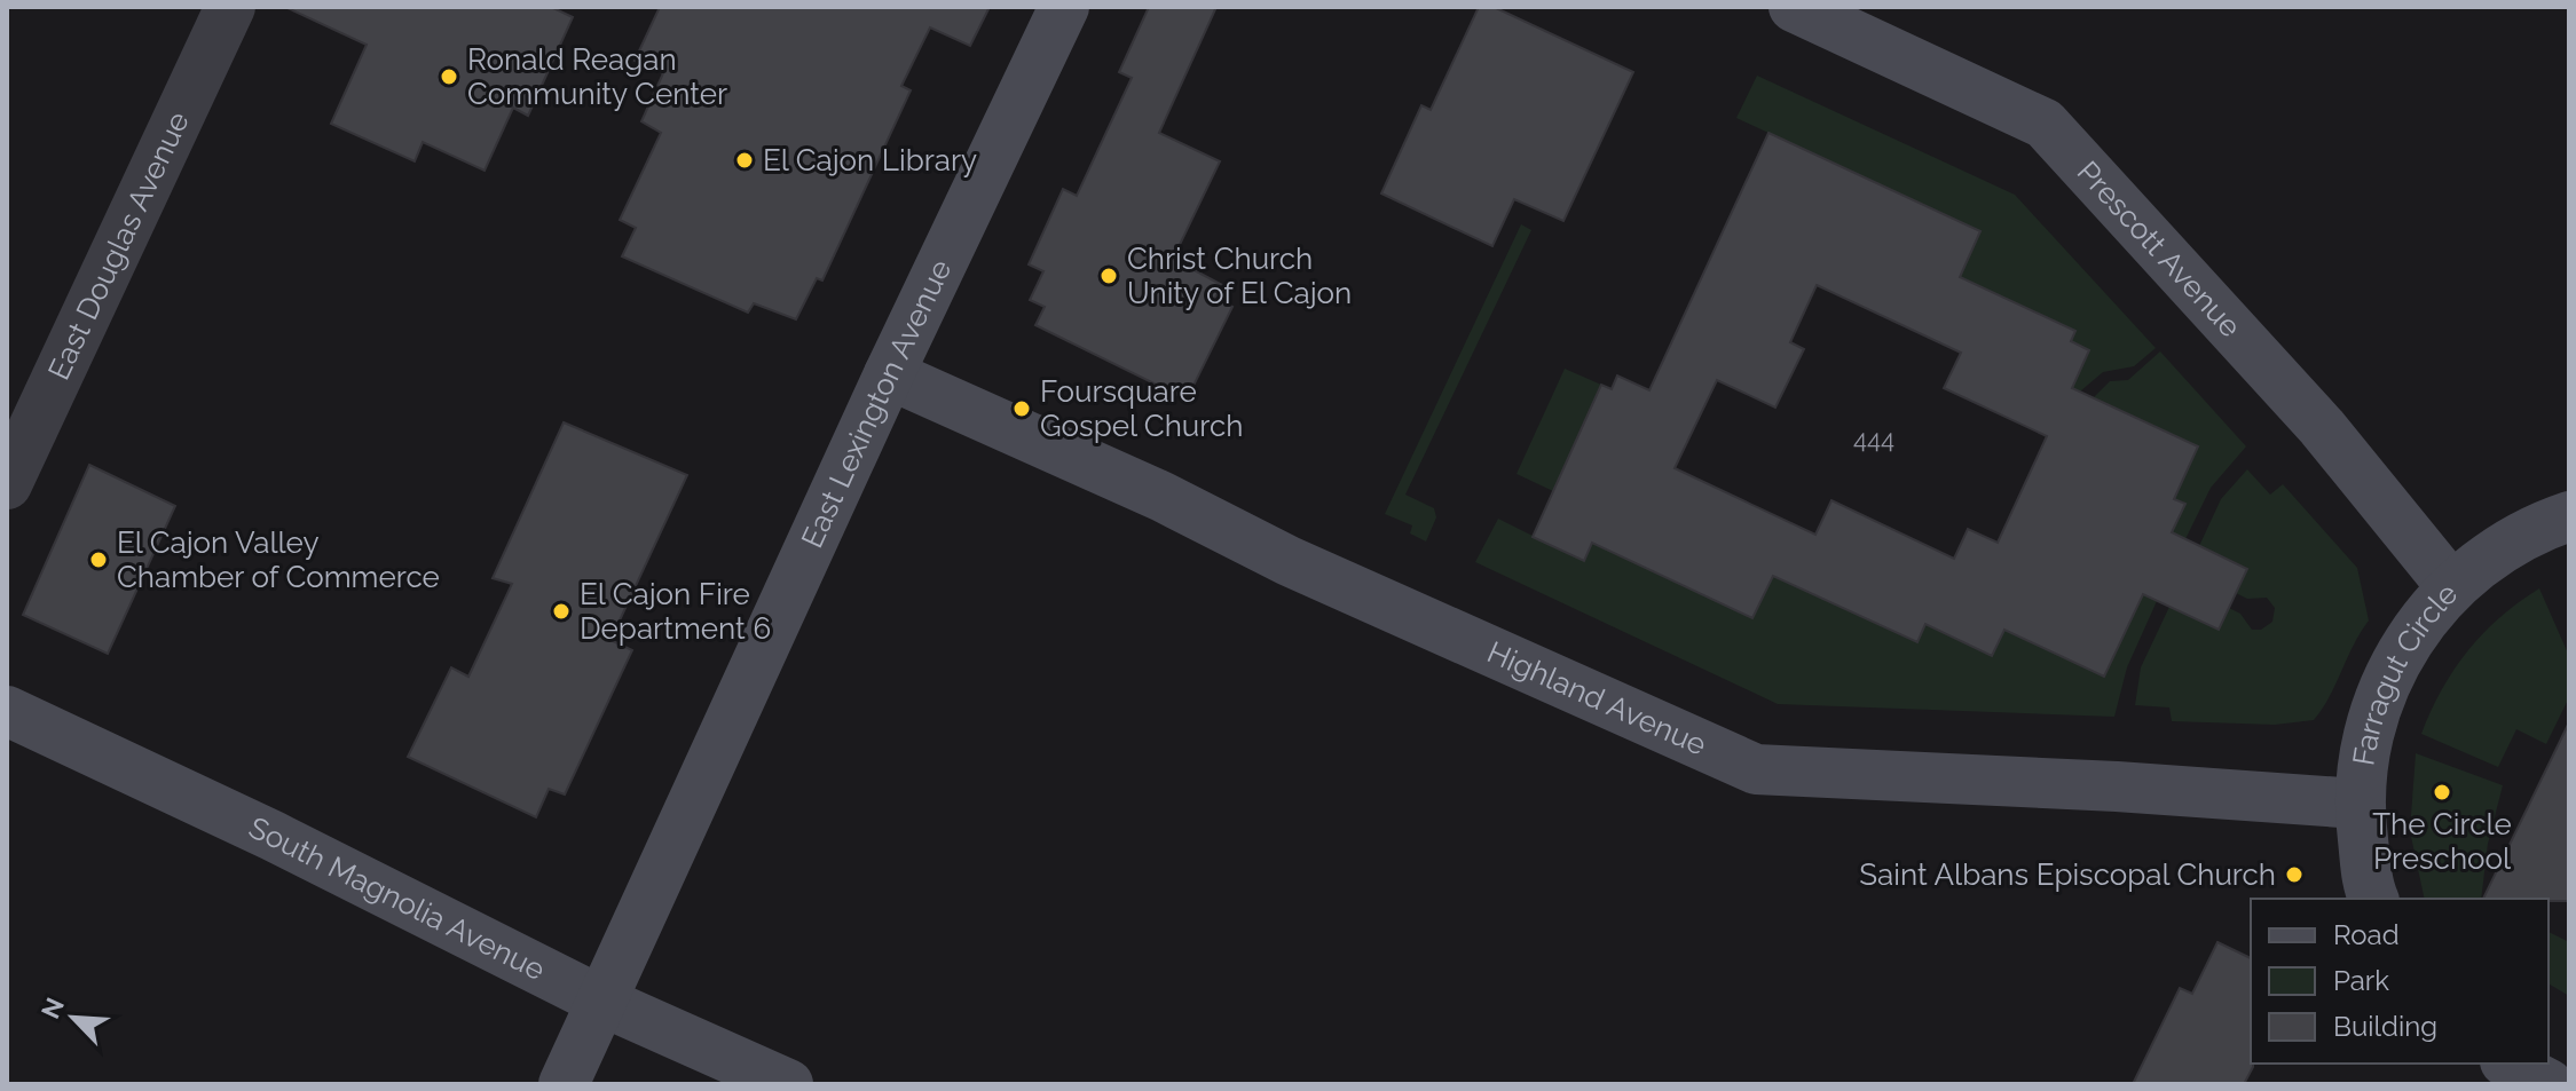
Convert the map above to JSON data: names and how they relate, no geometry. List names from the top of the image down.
{
  "streets": {
    "street": [
      "East Douglas Avenue",
      "Prescott Avenue",
      "East Lexington Avenue",
      "Farragut Circle",
      "Highland Avenue",
      "South Magnolia Avenue"
    ]
  },
  "crossings": [
    ["Prescott Avenue", "Farragut Circle"],
    ["East Lexington Avenue", "Highland Avenue"],
    ["East Lexington Avenue", "South Magnolia Avenue"],
    ["Farragut Circle", "Highland Avenue"]
  ],
  "places": [
    "Ronald Reagan Community Center",
    "El Cajon Library",
    "Christ Church Unity of El Cajon",
    "Foursquare Gospel Church",
    "El Cajon Valley Chamber of Commerce",
    "El Cajon Fire Department 6",
    "The Circle Preschool",
    "Saint Albans Episcopal Church"
  ],
  "house_numbers": ["444"],
  "legend": ["Road", "Park", "Building"],
  "north": "top left"
}
